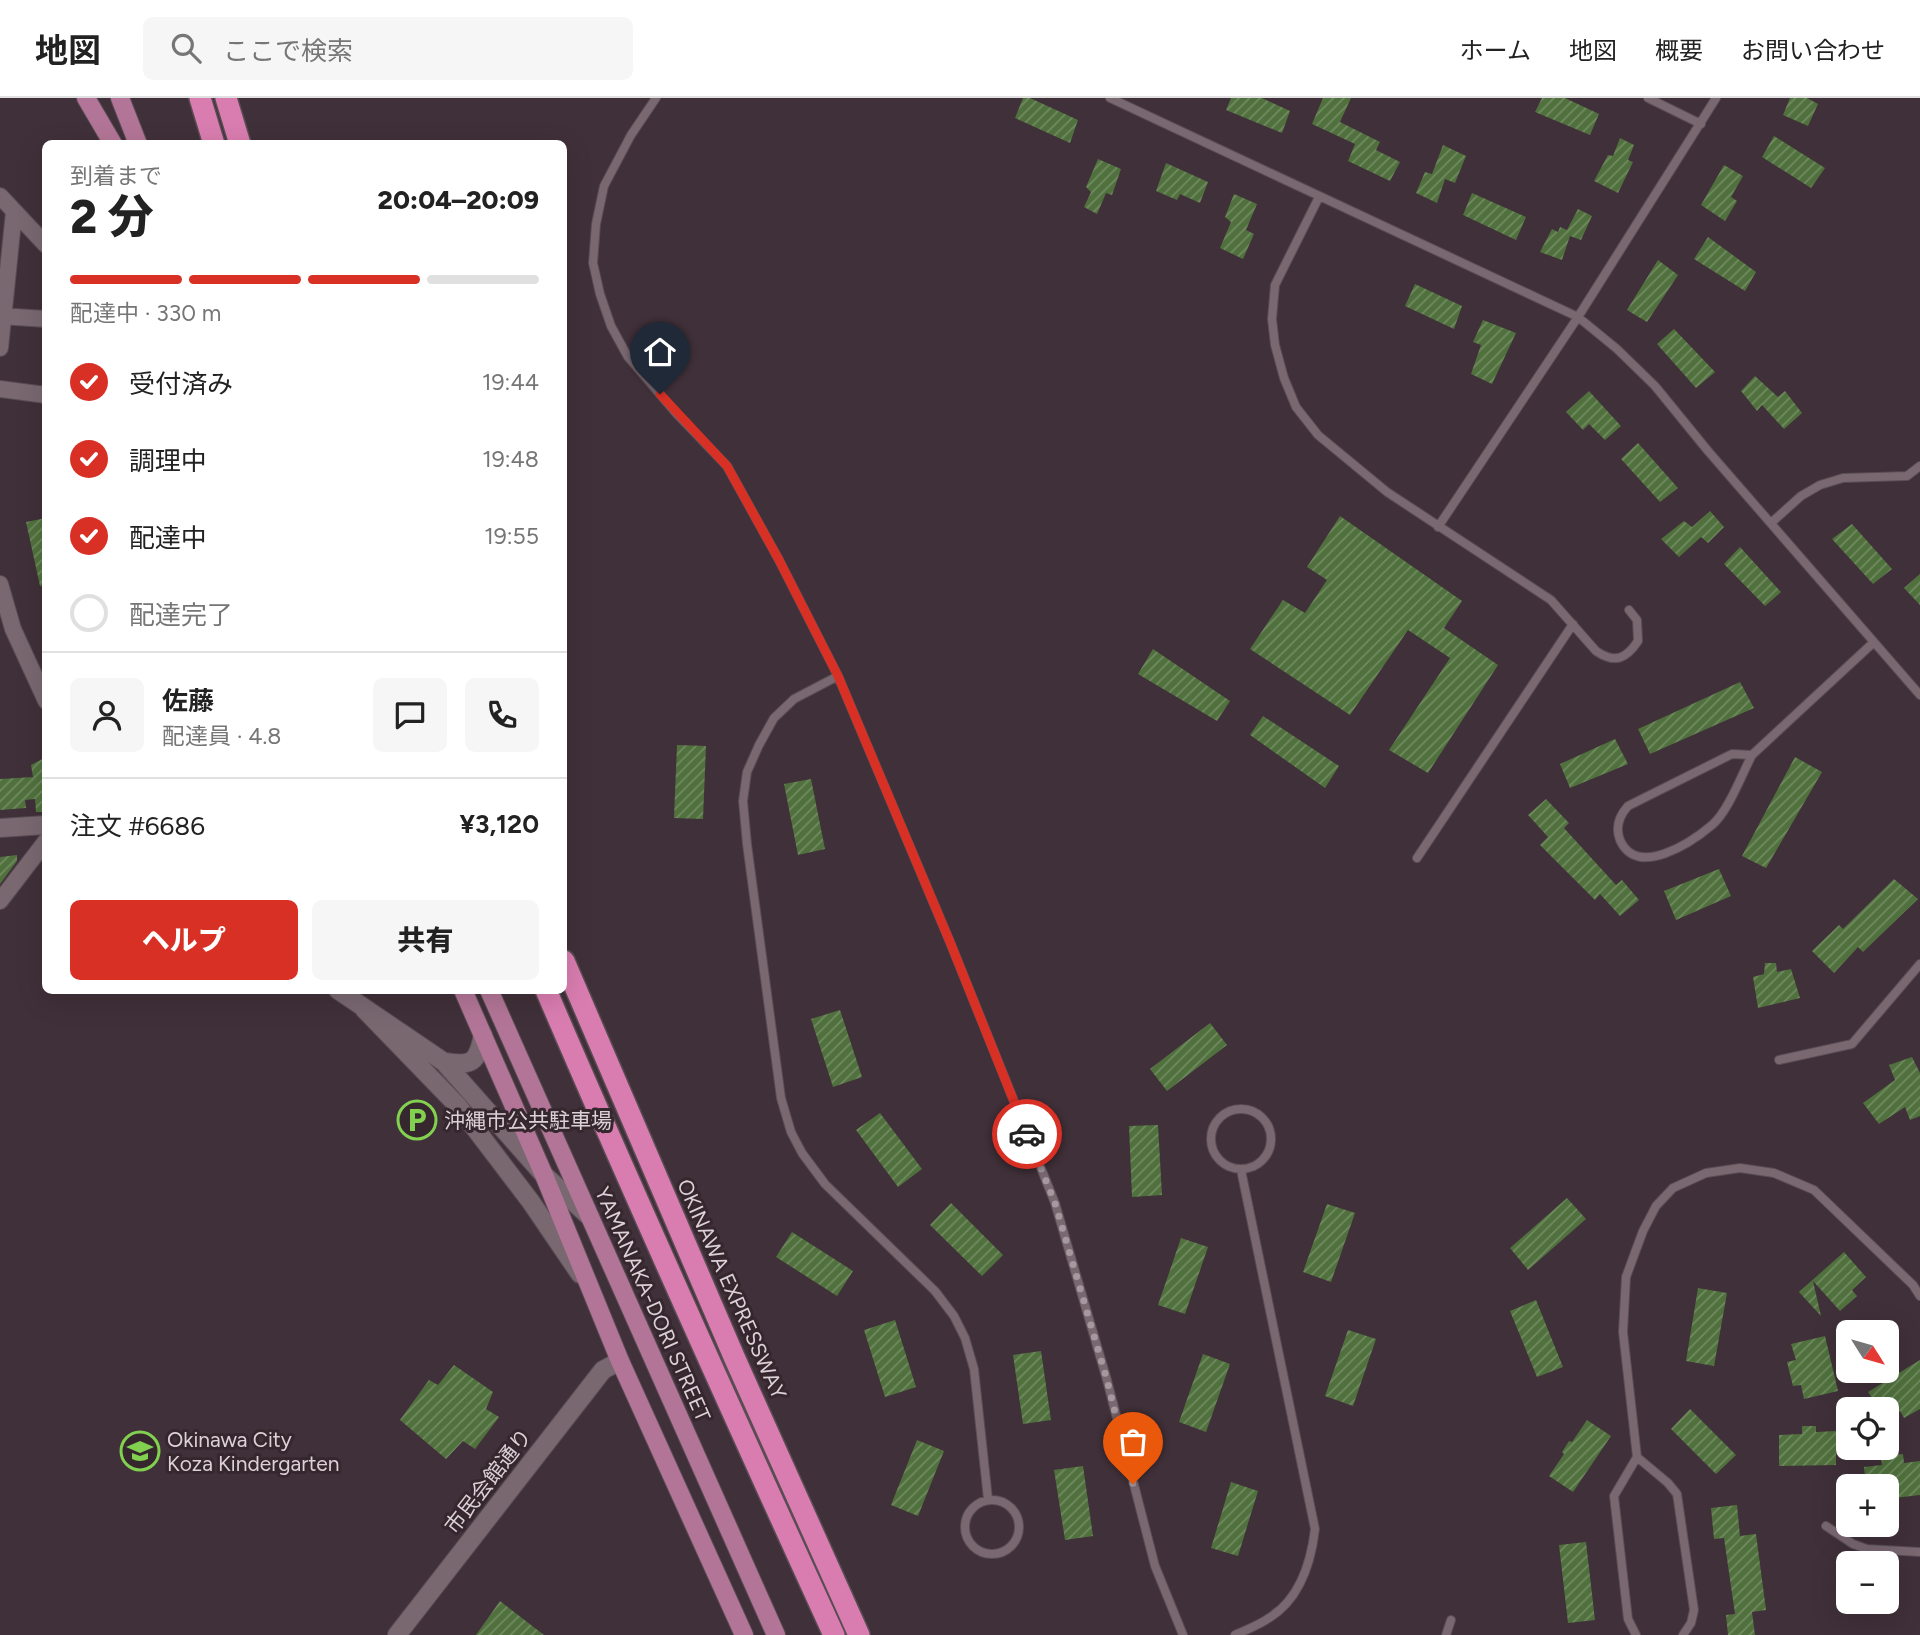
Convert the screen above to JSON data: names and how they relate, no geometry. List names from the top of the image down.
{
  "streets": {
    "highway": ["OKINAWA EXPRESSWAY"],
    "main road": ["YAMANAKA-DORI STREET"],
    "street": ["市民会館通り"]
  },
  "places": {
    "parking": ["沖縄市公共駐車場"],
    "school or university": ["Okinawa City Koza Kindergarten"]
  },
  "north": "bottom right",
  "page": {
    "header": "地図",
    "search": "ここで検索",
    "nav": [
      "ホーム",
      "地図",
      "概要",
      "お問い合わせ"
    ],
    "heading": ["2 分", "到着まで", "20:04–20:09"],
    "panel": [
      "佐藤",
      "配達員 · 4.8",
      "注文 #6686",
      "¥3,120"
    ],
    "bar": "配達中 · 330 m",
    "list": [
      ["受付済み", "19:44"],
      ["調理中", "19:48"],
      ["配達中", "19:55"],
      "配達完了"
    ],
    "buttons": ["ヘルプ", "共有"],
    "map_buttons": ["+", "−"]
  }
}
